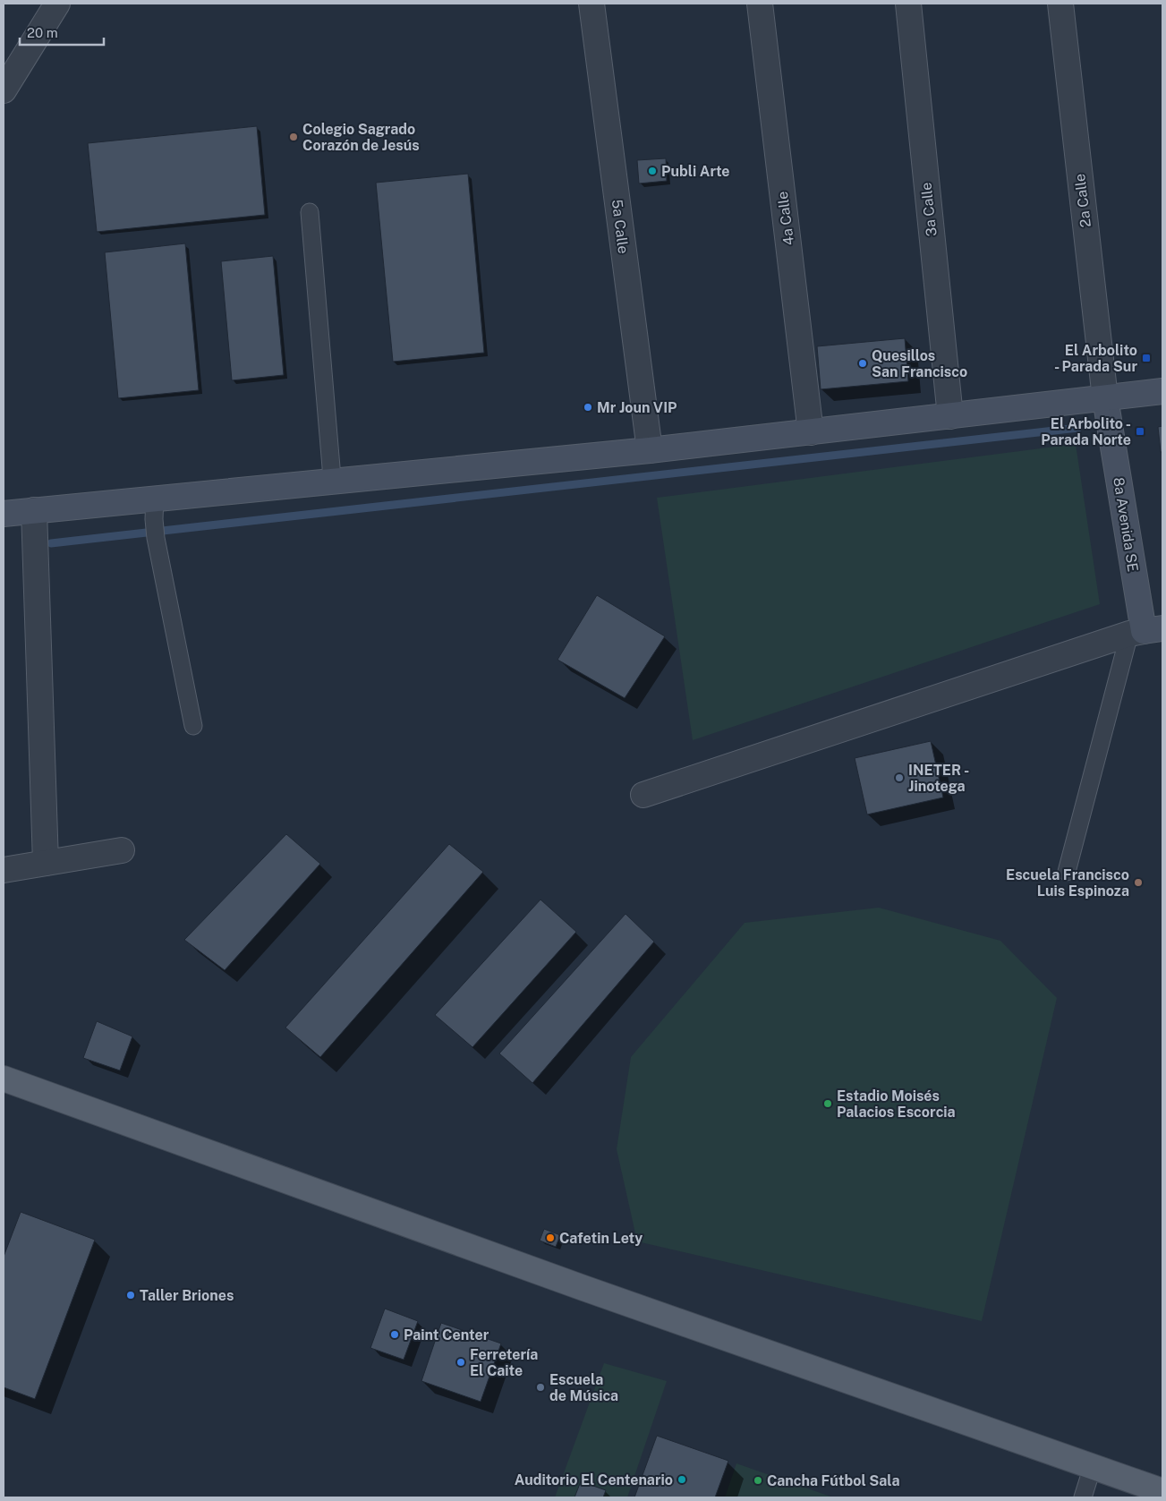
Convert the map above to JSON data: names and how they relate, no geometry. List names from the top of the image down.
{
  "streets": {
    "main road": ["8a Avenida SE"],
    "street": [
      "2a Calle",
      "3a Calle",
      "4a Calle",
      "5a Calle"
    ]
  },
  "crossings": [
    ["2a Calle", "8a Avenida SE"]
  ],
  "places": {
    "other": [
      "Colegio Sagrado Corazón de Jesús",
      "Publi Arte",
      "Quesillos San Francisco",
      "Mr Joun VIP",
      "INETER - Jinotega",
      "Escuela Francisco Luis Espinoza",
      "Estadio Moisés Palacios Escorcia",
      "Cafetin Lety",
      "Taller Briones",
      "Paint Center",
      "Ferretería El Caite",
      "Escuela de Música",
      "Auditorio El Centenario",
      "Cancha Fútbol Sala"
    ],
    "transit": ["El Arbolito - Parada Sur", "El Arbolito - Parada Norte"]
  },
  "scale_bar": "20 m"
}
